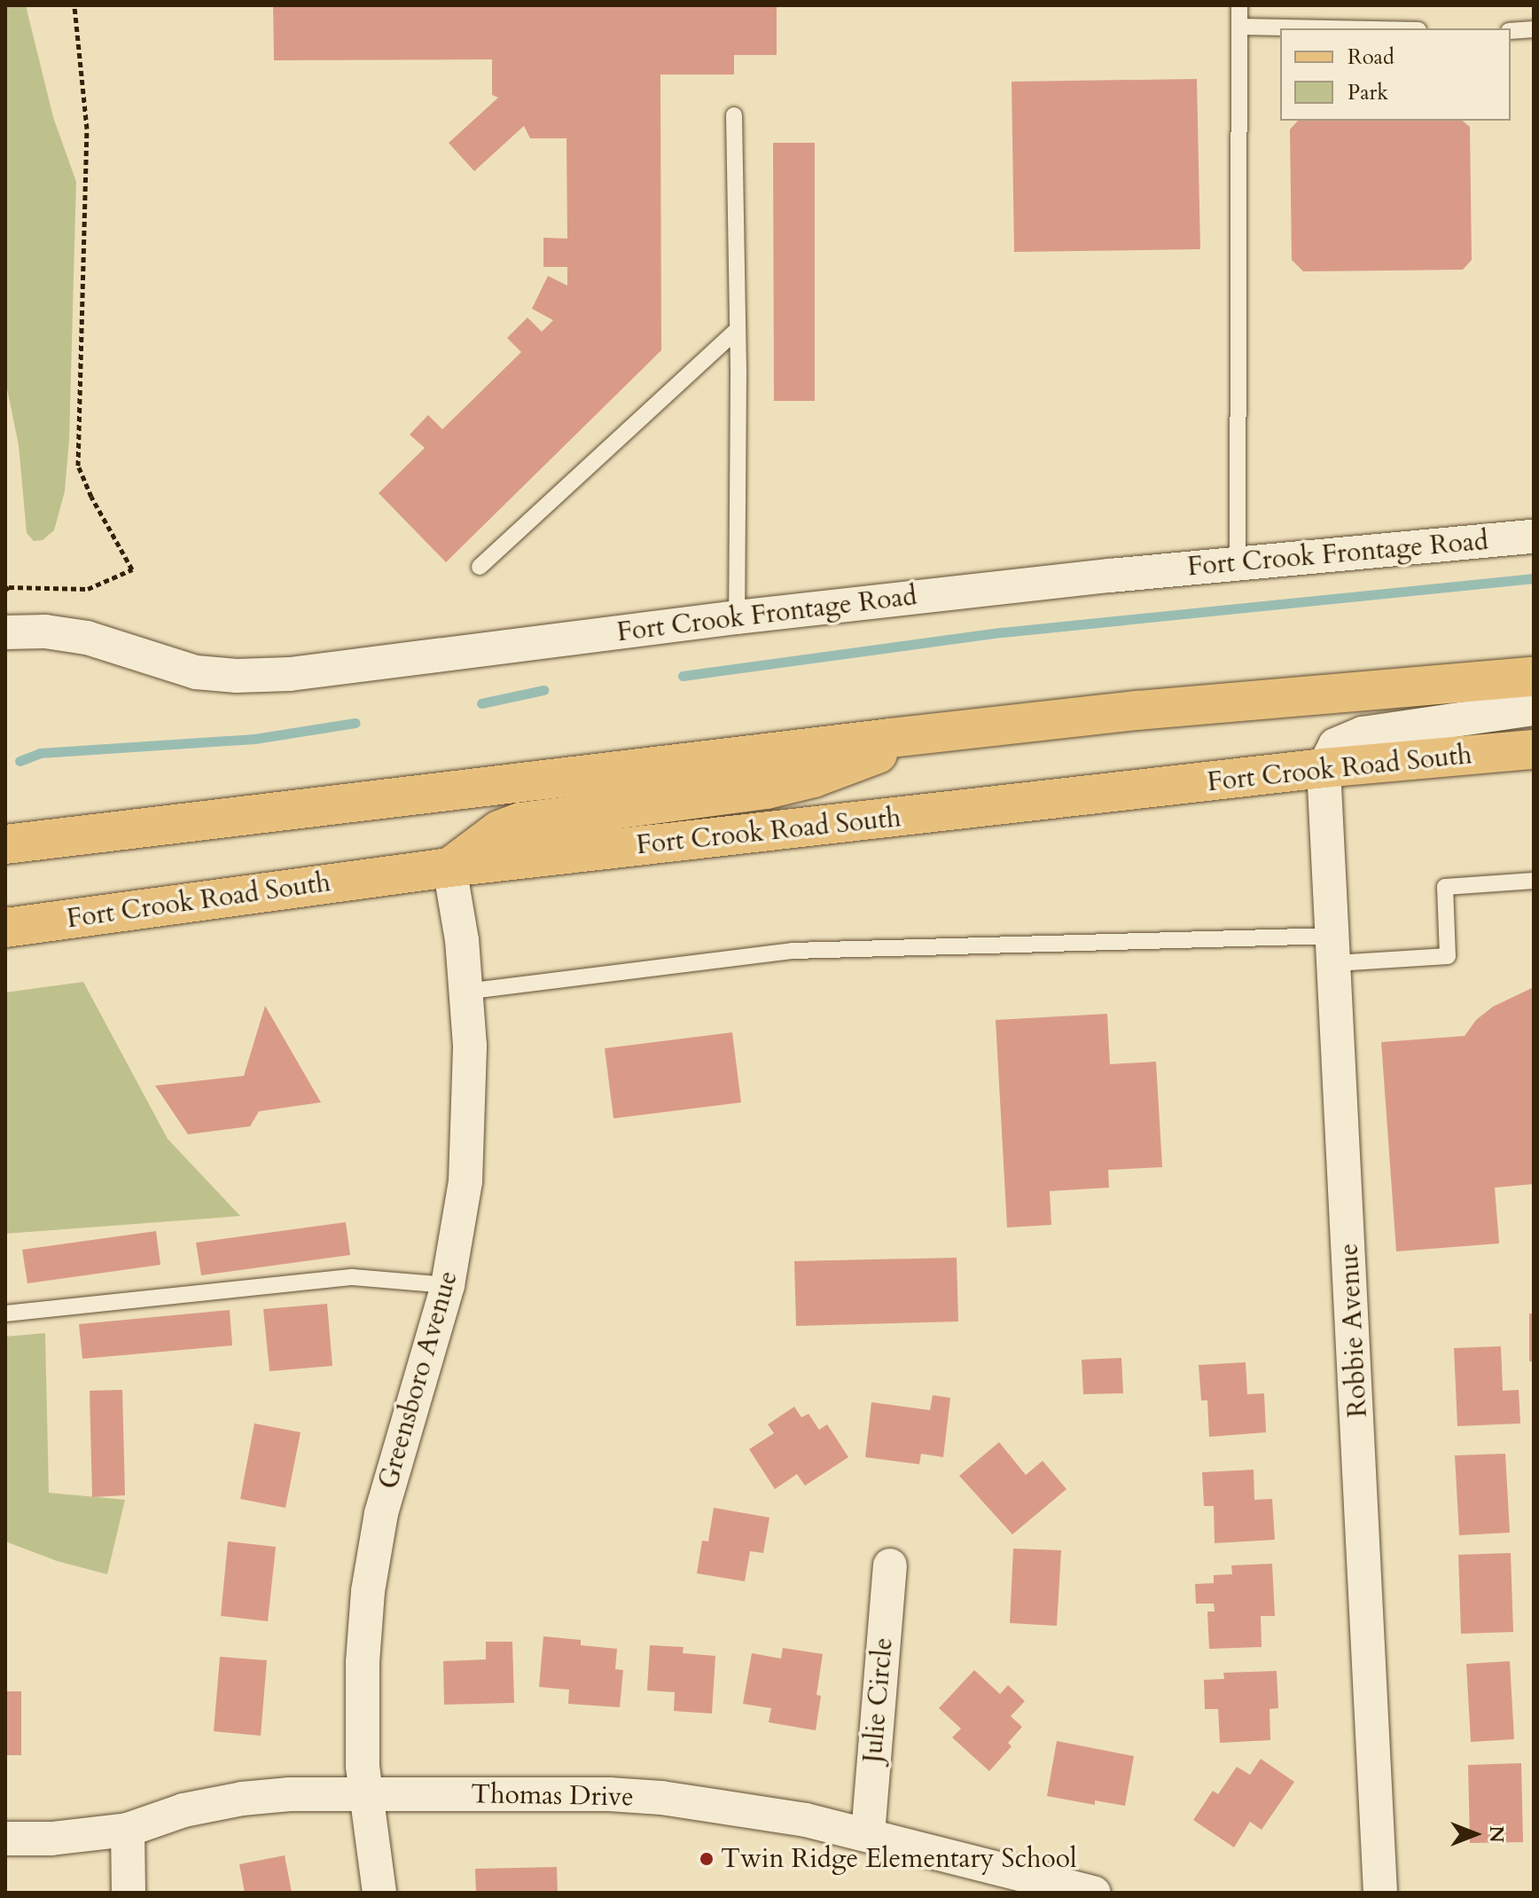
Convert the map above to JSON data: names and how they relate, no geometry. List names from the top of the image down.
{
  "streets": {
    "main road": ["Fort Crook Road South"],
    "street": [
      "Fort Crook Frontage Road",
      "Robbie Avenue",
      "Greensboro Avenue",
      "Julie Circle",
      "Thomas Drive"
    ]
  },
  "crossings": [
    ["Fort Crook Road South", "Robbie Avenue"],
    ["Fort Crook Road South", "Greensboro Avenue"],
    ["Greensboro Avenue", "Thomas Drive"],
    ["Julie Circle", "Thomas Drive"]
  ],
  "places": ["Twin Ridge Elementary School"],
  "legend": ["Road", "Park"],
  "north": "right"
}
